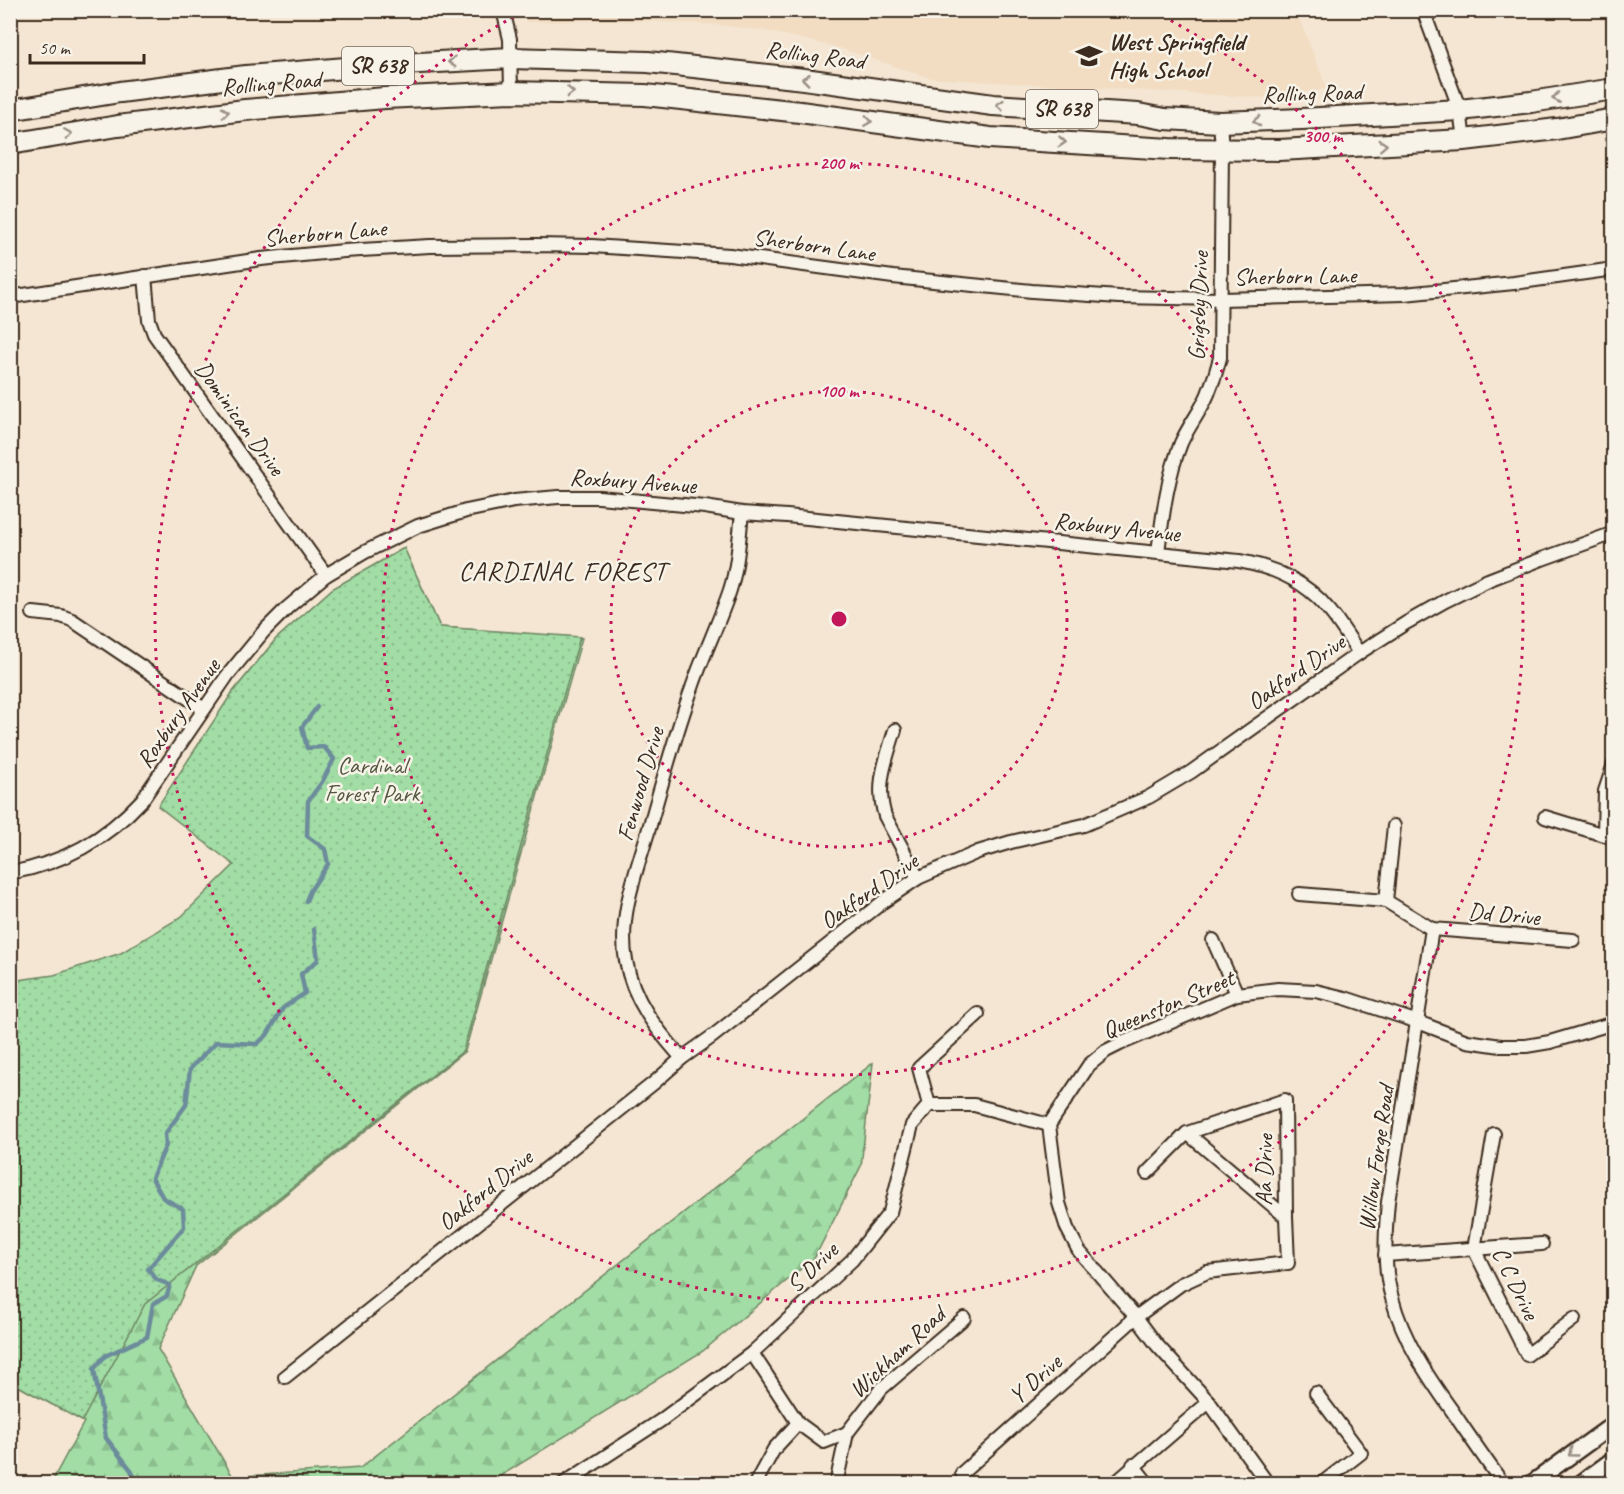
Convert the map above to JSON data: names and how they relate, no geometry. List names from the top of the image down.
{
  "streets": {
    "main road": ["Rolling Road", "SR 638"],
    "street": [
      "Sherborn Lane",
      "Grigsby Drive",
      "Dominican Drive",
      "Roxbury Avenue",
      "Oakford Drive",
      "Fenwood Drive",
      "Dd Drive",
      "Queenston Street",
      "Willow Forge Road",
      "Aa Drive",
      "S Drive",
      "C C Drive",
      "Wickham Road",
      "Y Drive"
    ]
  },
  "crossings": [
    ["Rolling Road", "Grigsby Drive"],
    ["Sherborn Lane", "Grigsby Drive"],
    ["Sherborn Lane", "Dominican Drive"],
    ["Grigsby Drive", "Roxbury Avenue"],
    ["Dominican Drive", "Roxbury Avenue"],
    ["Roxbury Avenue", "Oakford Drive"],
    ["Roxbury Avenue", "Fenwood Drive"],
    ["Oakford Drive", "Fenwood Drive"],
    ["Dd Drive", "Willow Forge Road"],
    ["Queenston Street", "Willow Forge Road"],
    ["Aa Drive", "Y Drive"]
  ],
  "districts": ["CARDINAL FOREST"],
  "parks": ["Cardinal Forest Park"],
  "places": {
    "school or university": ["West Springfield High School"]
  },
  "scale_bar": "50 m",
  "rings": ["300 m", "200 m", "100 m"]
}
